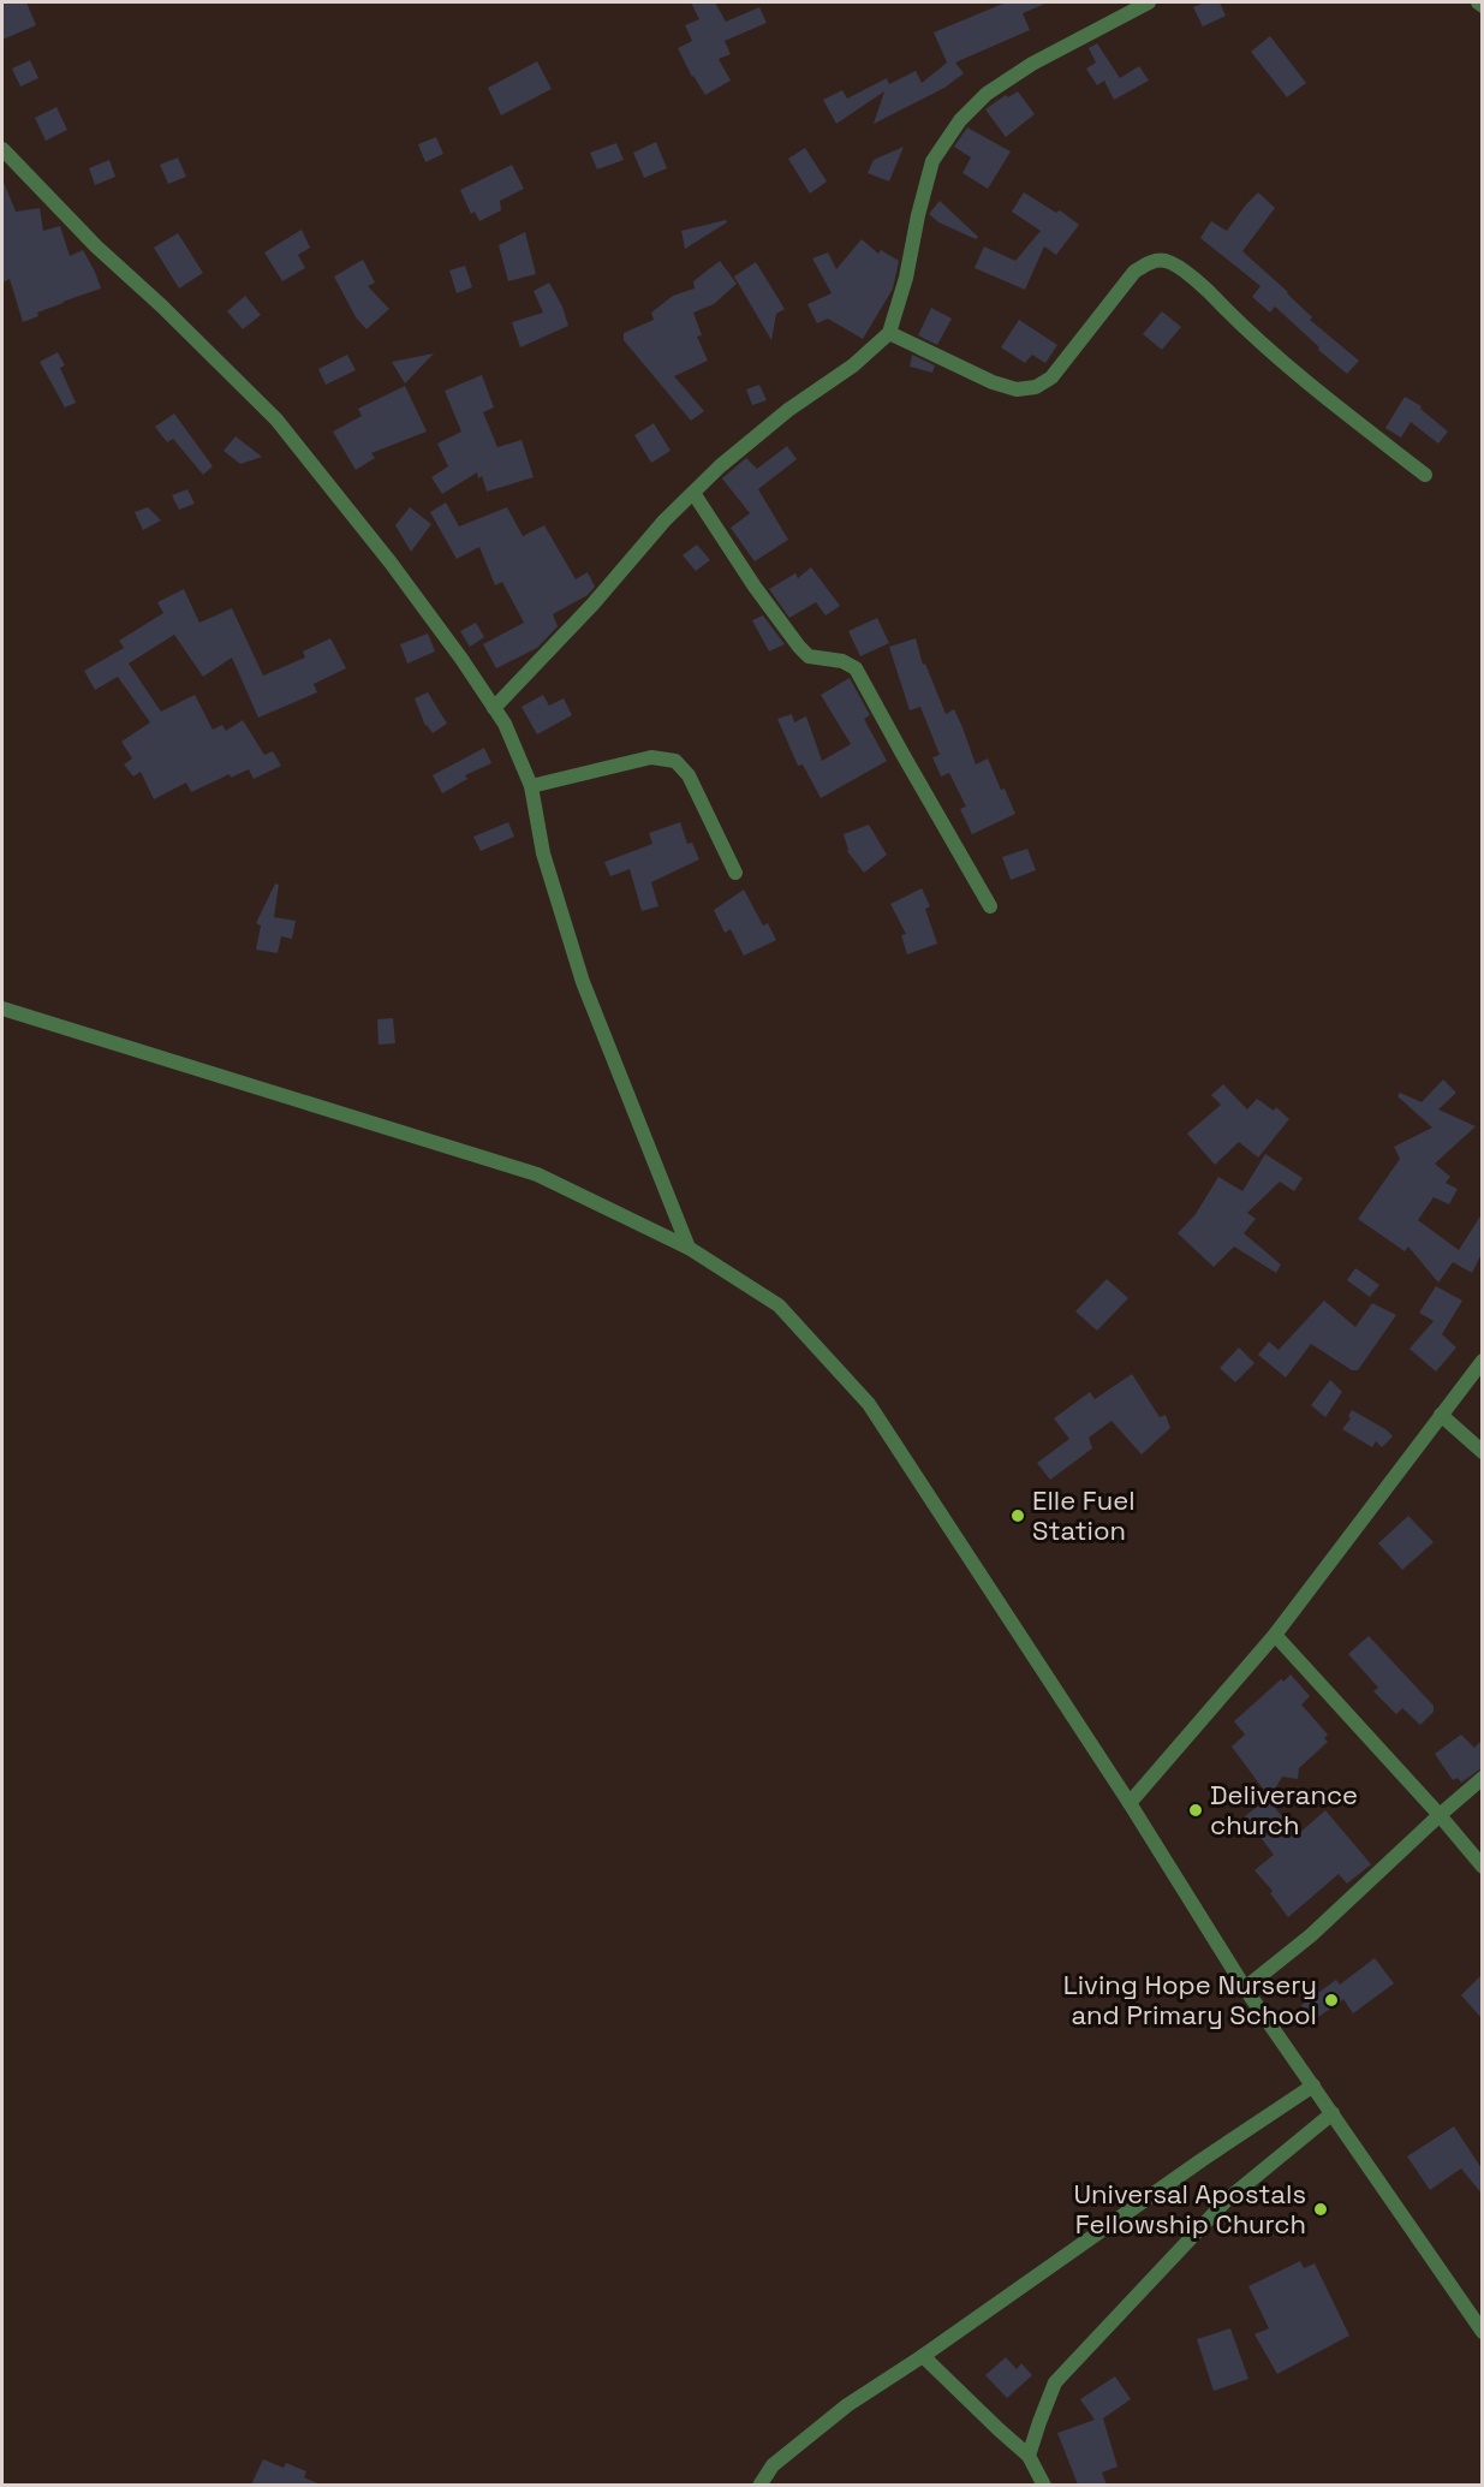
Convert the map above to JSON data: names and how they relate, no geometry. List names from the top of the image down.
{
  "places": [
    "Elle Fuel Station",
    "Deliverance church",
    "Living Hope Nursery and Primary School",
    "Universal Apostals Fellowship Church"
  ]
}
